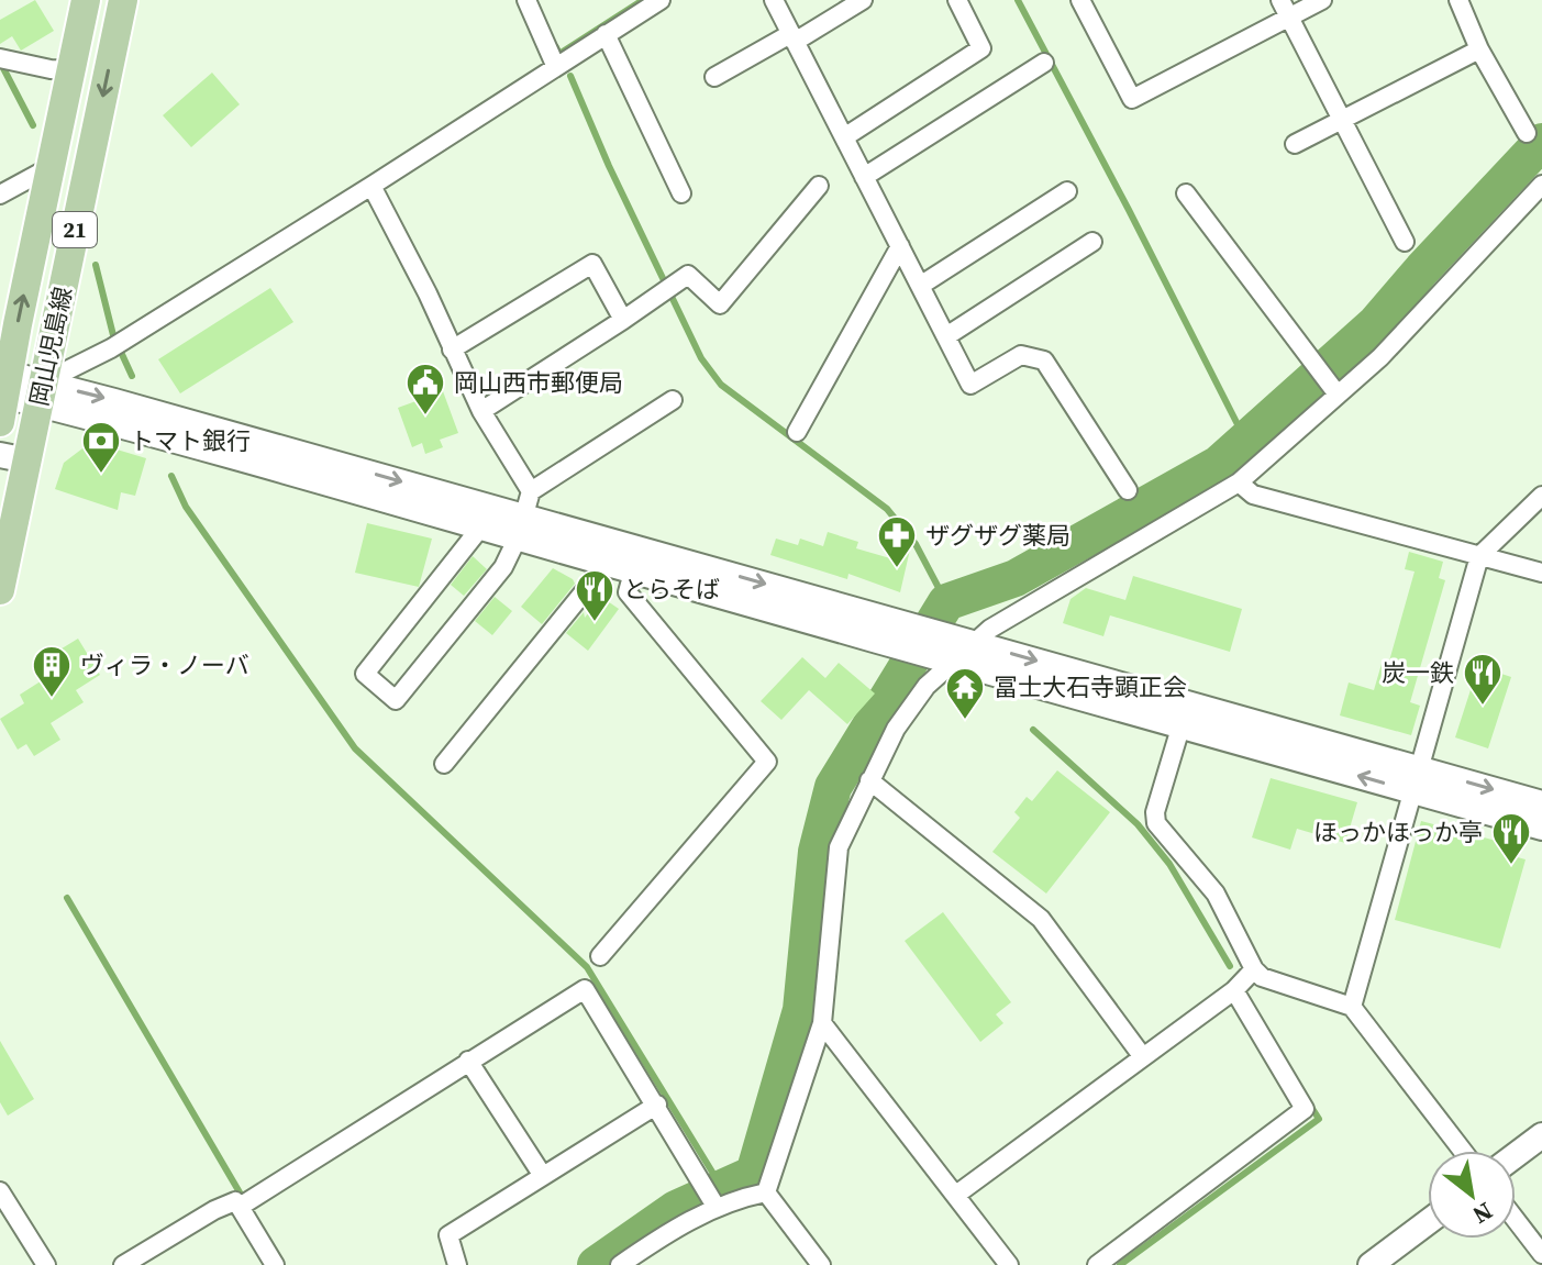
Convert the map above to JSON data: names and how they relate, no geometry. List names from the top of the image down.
{
  "streets": {
    "main road": ["21", "岡山児島線"]
  },
  "places": {
    "public building": ["岡山西市郵便局"],
    "bank": ["トマト銀行"],
    "pharmacy": ["ザグザグ薬局"],
    "restaurant": ["とらそば", "炭一鉄", "ほっかほっか亭"],
    "building": ["ヴィラ・ノーバ"],
    "temple": ["冨士大石寺顕正会"]
  },
  "north": "bottom right"
}
